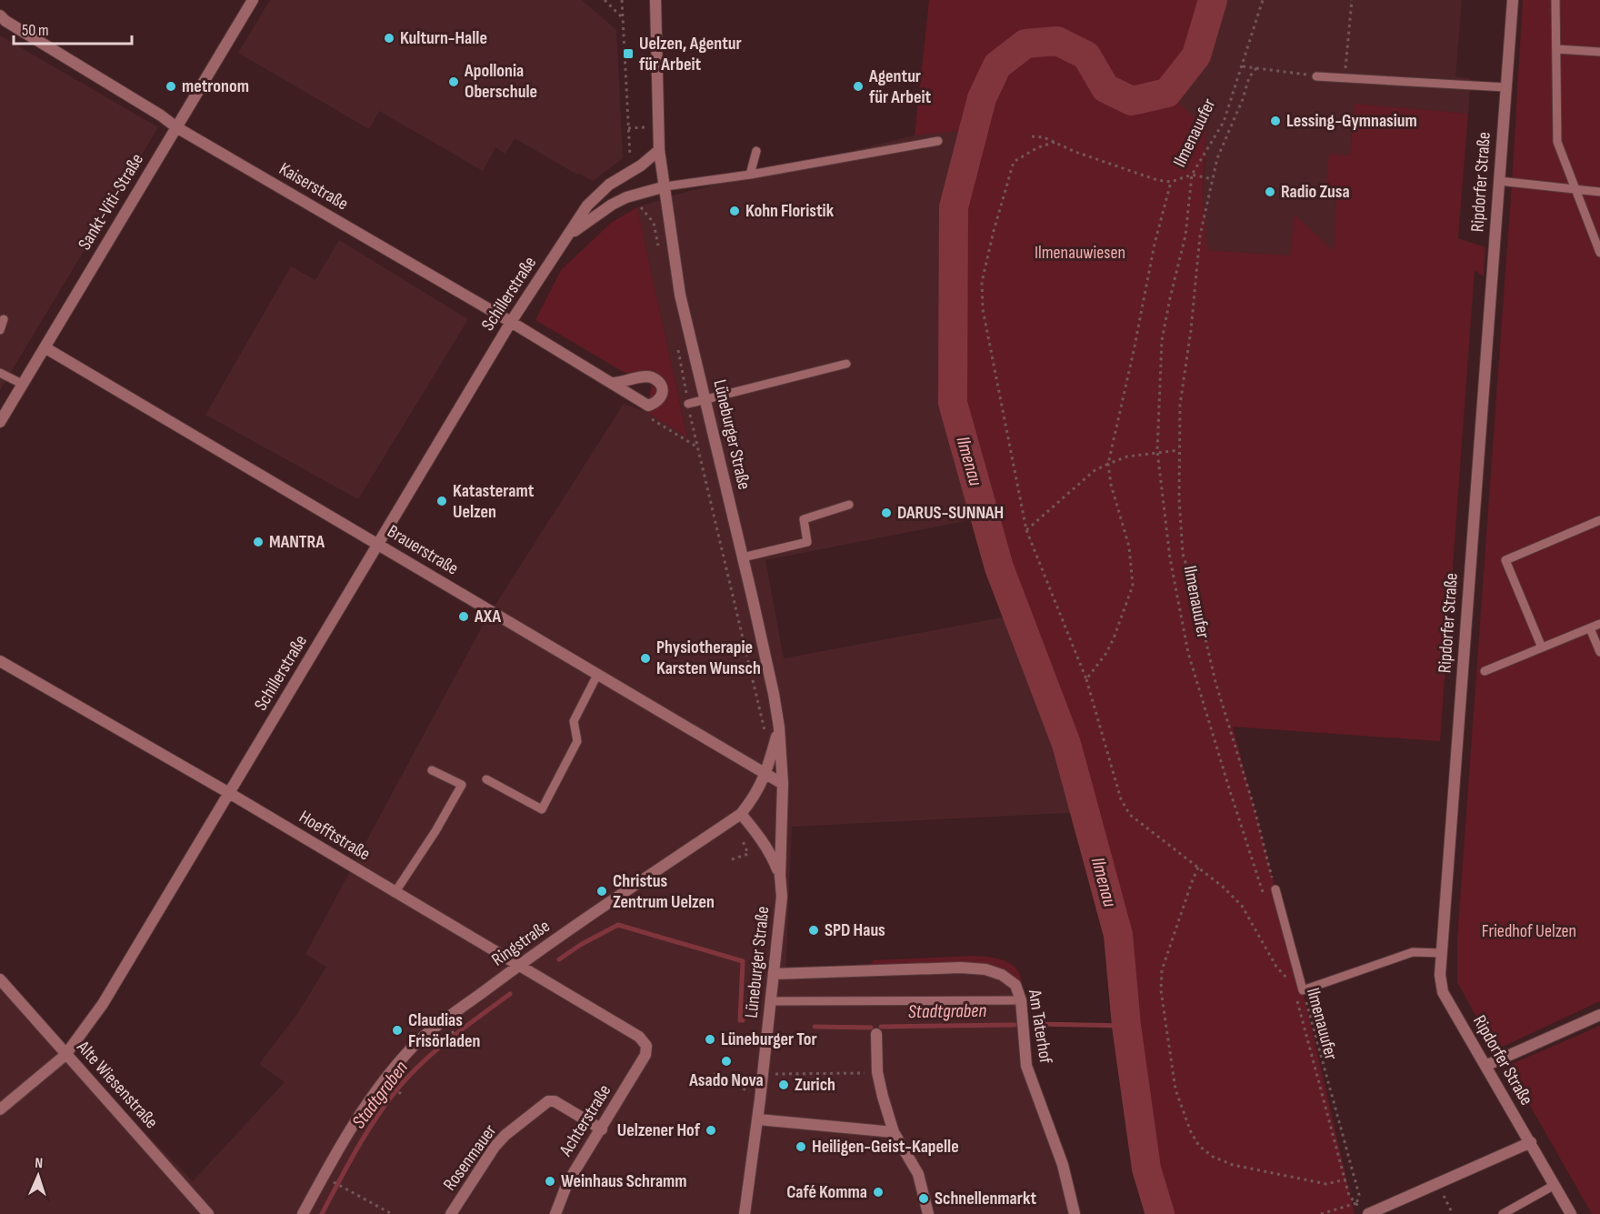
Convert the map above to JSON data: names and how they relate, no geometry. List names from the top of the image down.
{
  "streets": {
    "street": [
      "Ripdorfer Straße",
      "Kaiserstraße",
      "Sankt-Viti-Straße",
      "Schillerstraße",
      "Lüneburger Straße",
      "Brauerstraße",
      "Hoefftstraße",
      "Ringstraße",
      "Am Taterhof",
      "Alte Wiesenstraße",
      "Achterstraße",
      "Rosenmauer"
    ],
    "path": ["Ilmenauufer"]
  },
  "crossings": [
    ["Kaiserstraße", "Sankt-Viti-Straße"],
    ["Kaiserstraße", "Schillerstraße"],
    ["Sankt-Viti-Straße", "Brauerstraße"],
    ["Schillerstraße", "Lüneburger Straße"],
    ["Schillerstraße", "Brauerstraße"],
    ["Schillerstraße", "Hoefftstraße"],
    ["Schillerstraße", "Alte Wiesenstraße"],
    ["Lüneburger Straße", "Brauerstraße"],
    ["Lüneburger Straße", "Ringstraße"],
    ["Lüneburger Straße", "Am Taterhof"],
    ["Brauerstraße", "Ringstraße"],
    ["Hoefftstraße", "Ringstraße"],
    ["Hoefftstraße", "Achterstraße"],
    ["Achterstraße", "Rosenmauer"]
  ],
  "water": ["Ilmenau", "Stadtgraben"],
  "parks": ["Ilmenauwiesen", "Friedhof Uelzen"],
  "places": {
    "other": [
      "Kulturn-Halle",
      "Apollonia Oberschule",
      "metronom",
      "Agentur für Arbeit",
      "Lessing-Gymnasium",
      "Radio Zusa",
      "Kohn Floristik",
      "Katasteramt Uelzen",
      "DARUS-SUNNAH",
      "MANTRA",
      "AXA",
      "Physiotherapie Karsten Wunsch",
      "Christus Zentrum Uelzen",
      "SPD Haus",
      "Claudias Frisörladen",
      "Lüneburger Tor",
      "Asado Nova",
      "Zurich",
      "Uelzener Hof",
      "Heiligen-Geist-Kapelle",
      "Weinhaus Schramm",
      "Café Komma",
      "Schnellenmarkt"
    ],
    "transit": ["Uelzen, Agentur für Arbeit"]
  },
  "scale_bar": "50 m",
  "north": "top"
}
